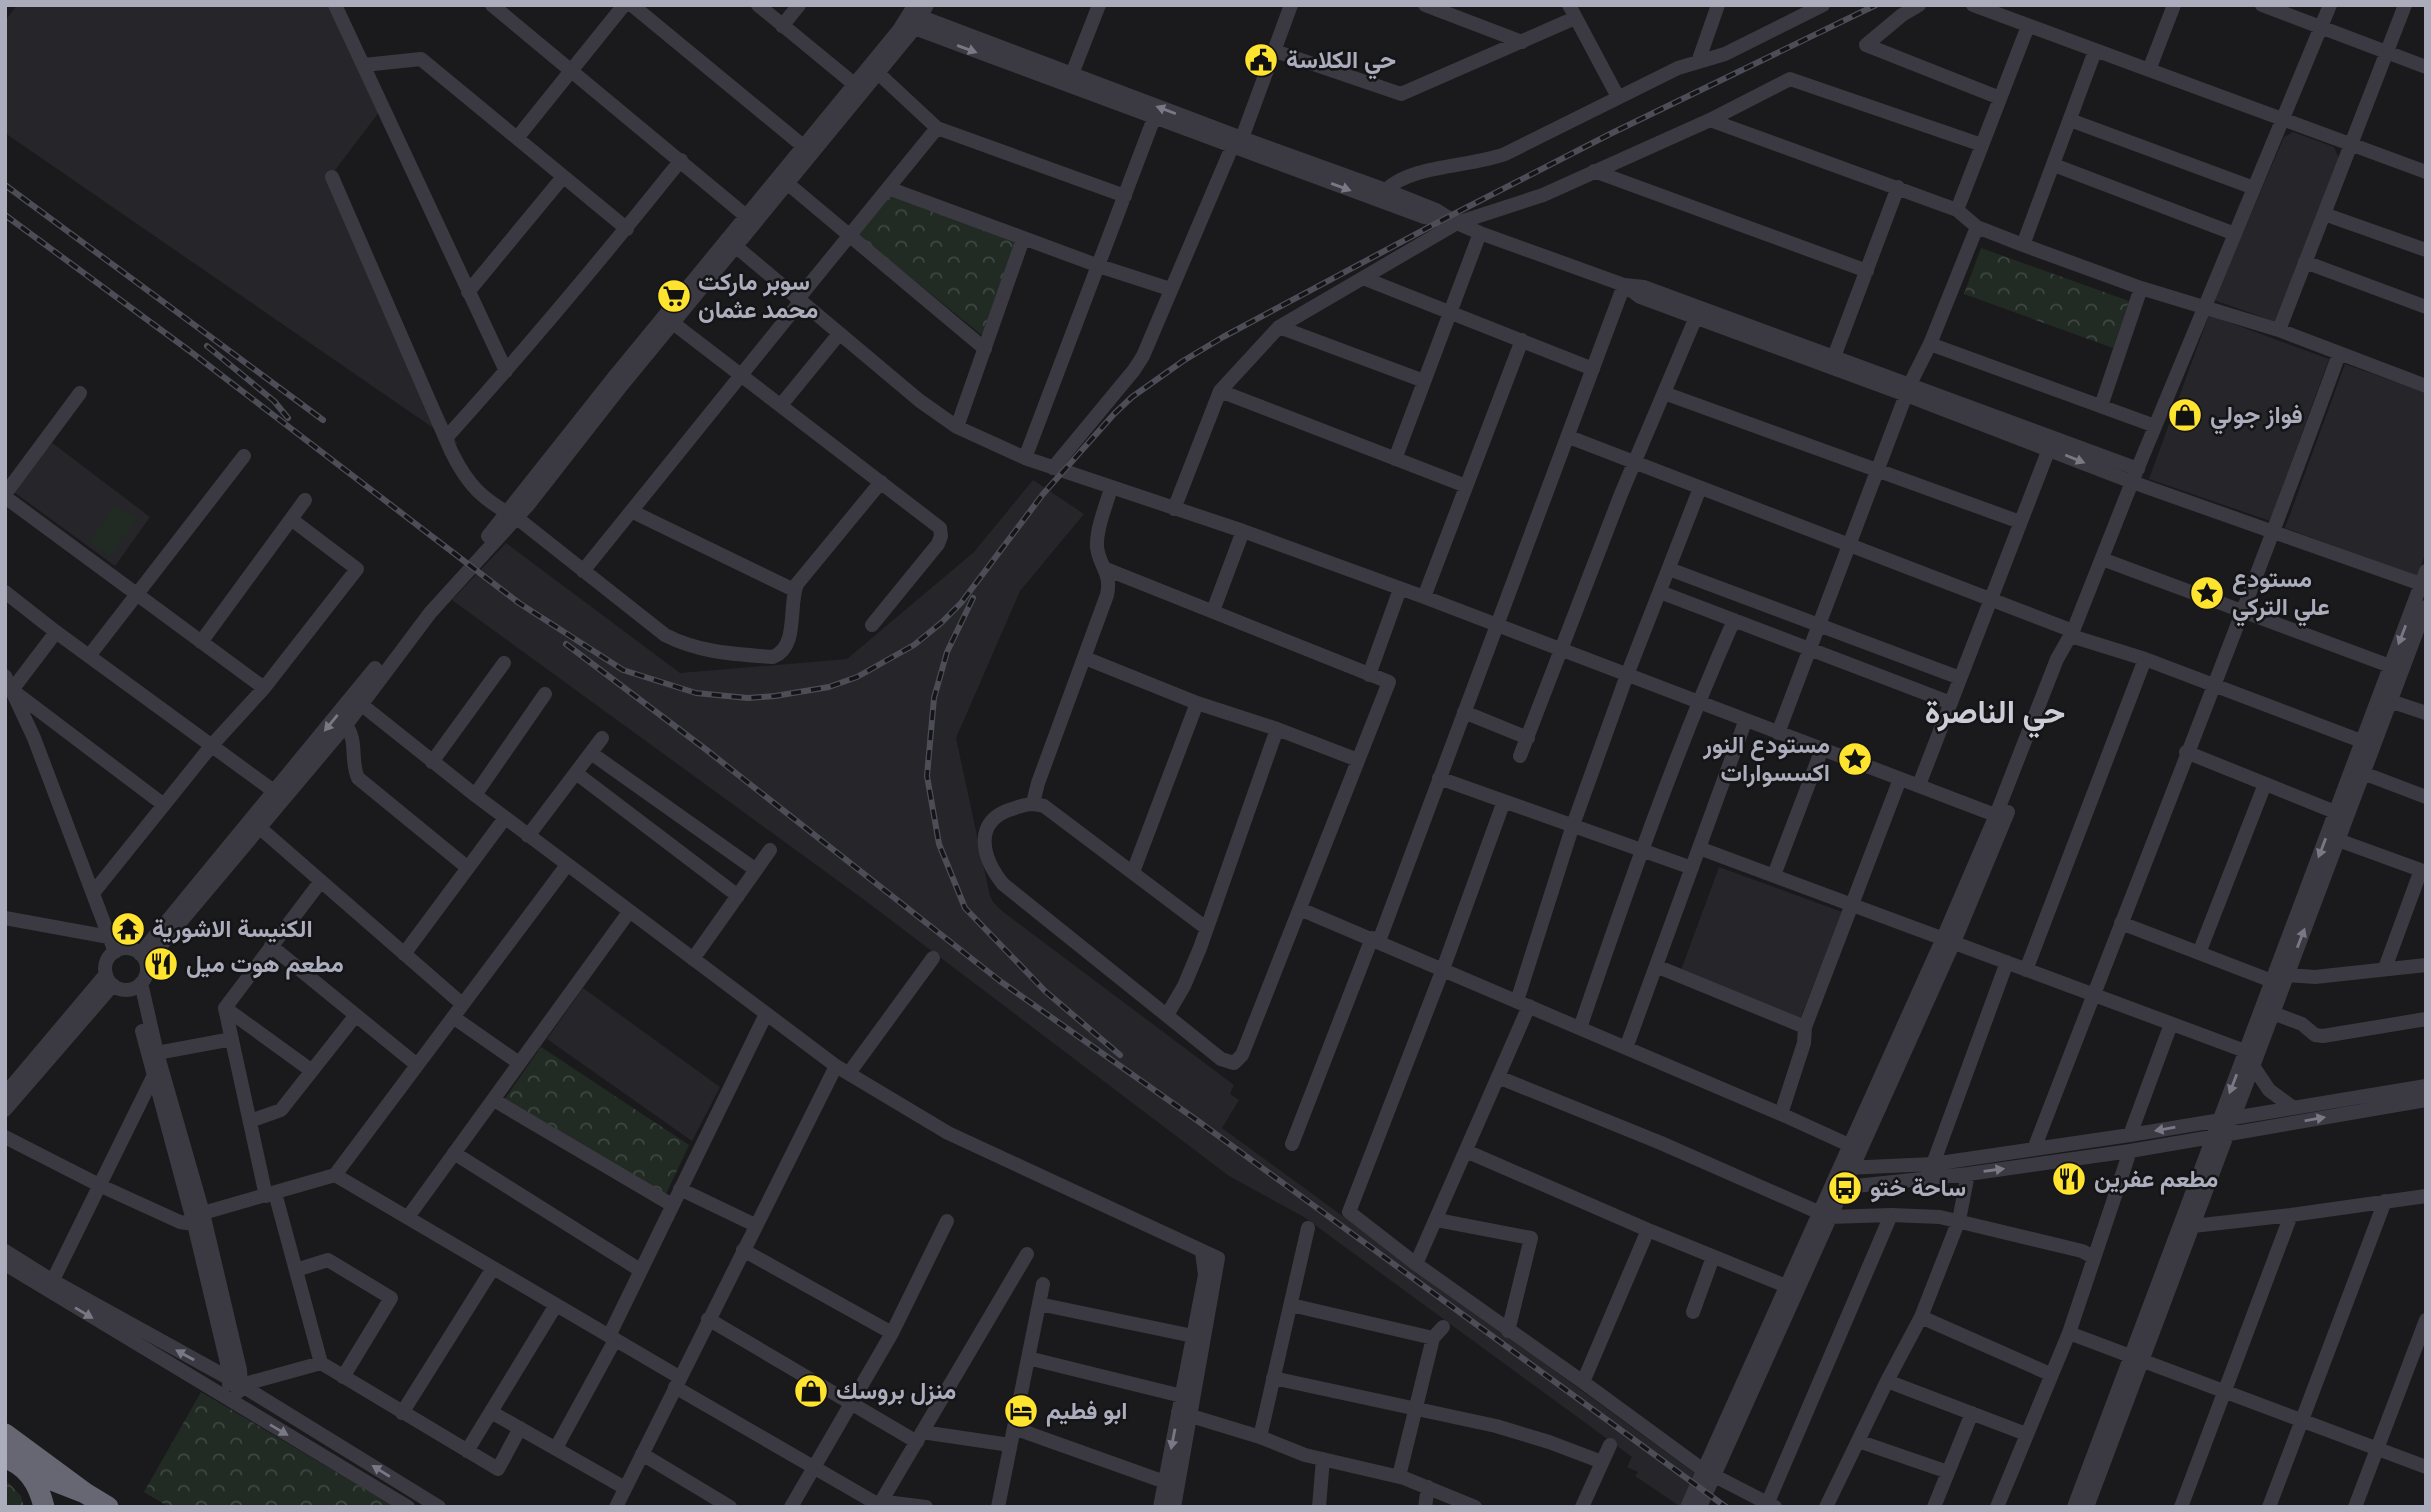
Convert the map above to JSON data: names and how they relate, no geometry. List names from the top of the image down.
{
  "districts": ["حي الناصرة"],
  "places": {
    "public building": ["حي الكلاسة"],
    "supermarket": ["سوبر ماركت محمد عثمان"],
    "shop": ["فواز جولي", "منزل بروسك"],
    "place": ["مستودع علي التركي", "مستودع النور اكسسوارات"],
    "temple": ["الكنيسة الاشورية"],
    "restaurant": ["مطعم هوت ميل", "مطعم عفرين"],
    "bus stop": ["ساحة ختو"],
    "hotel": ["ابو فطيم"]
  }
}
